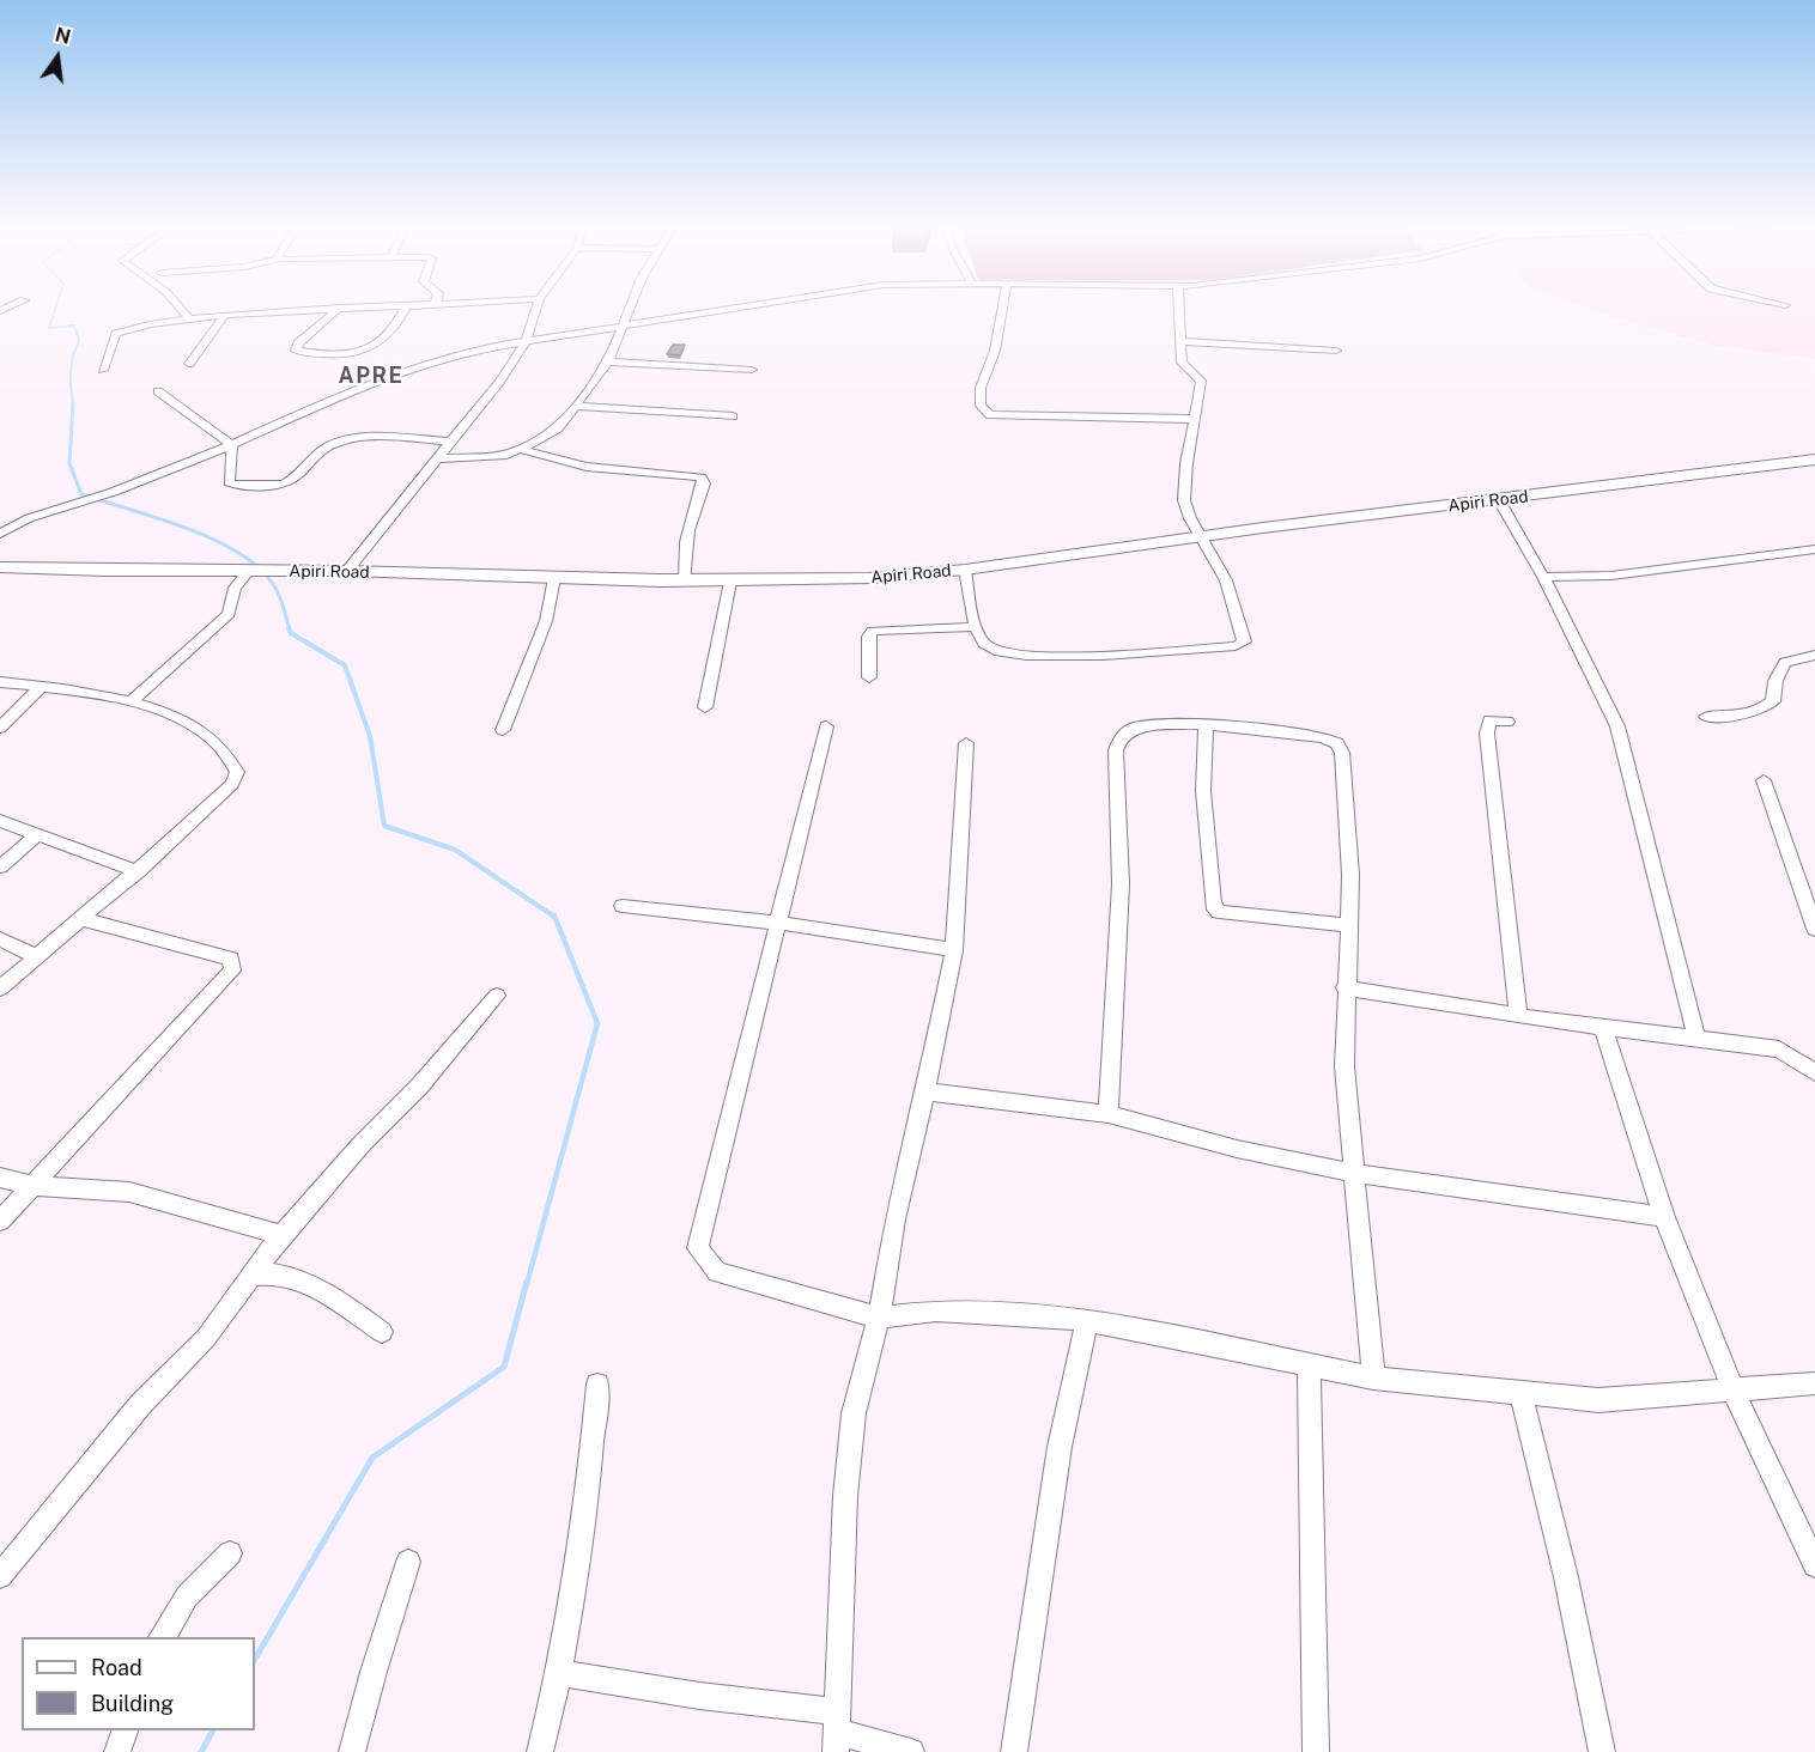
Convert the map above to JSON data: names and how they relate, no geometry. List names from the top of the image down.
{
  "streets": {
    "street": ["Apiri Road"]
  },
  "districts": ["APRE"],
  "legend": ["Road", "Building"],
  "north": "top"
}
